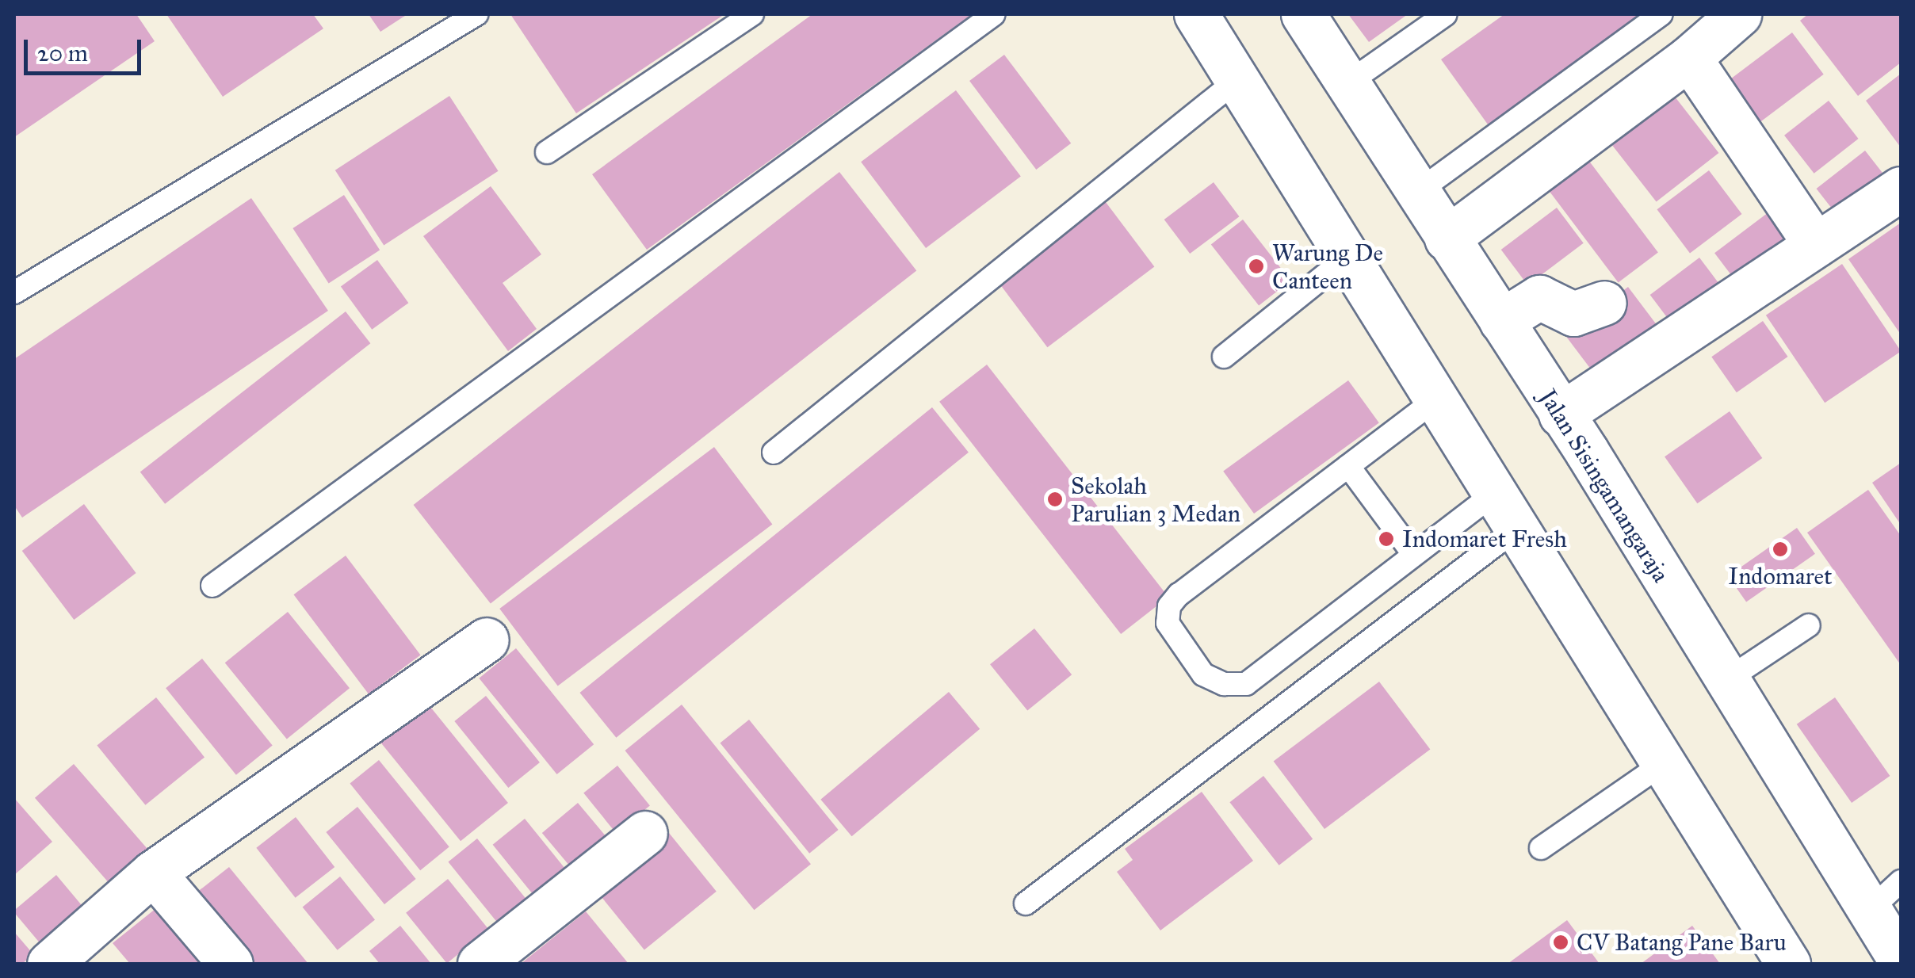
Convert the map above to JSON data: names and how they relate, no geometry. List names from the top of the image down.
{
  "streets": {
    "main road": ["Jalan Sisingamangaraja"]
  },
  "places": [
    "Warung De Canteen",
    "Sekolah Parulian 3 Medan",
    "Indomaret Fresh",
    "Indomaret",
    "CV Batang Pane Baru"
  ],
  "scale_bar": "20 m"
}
